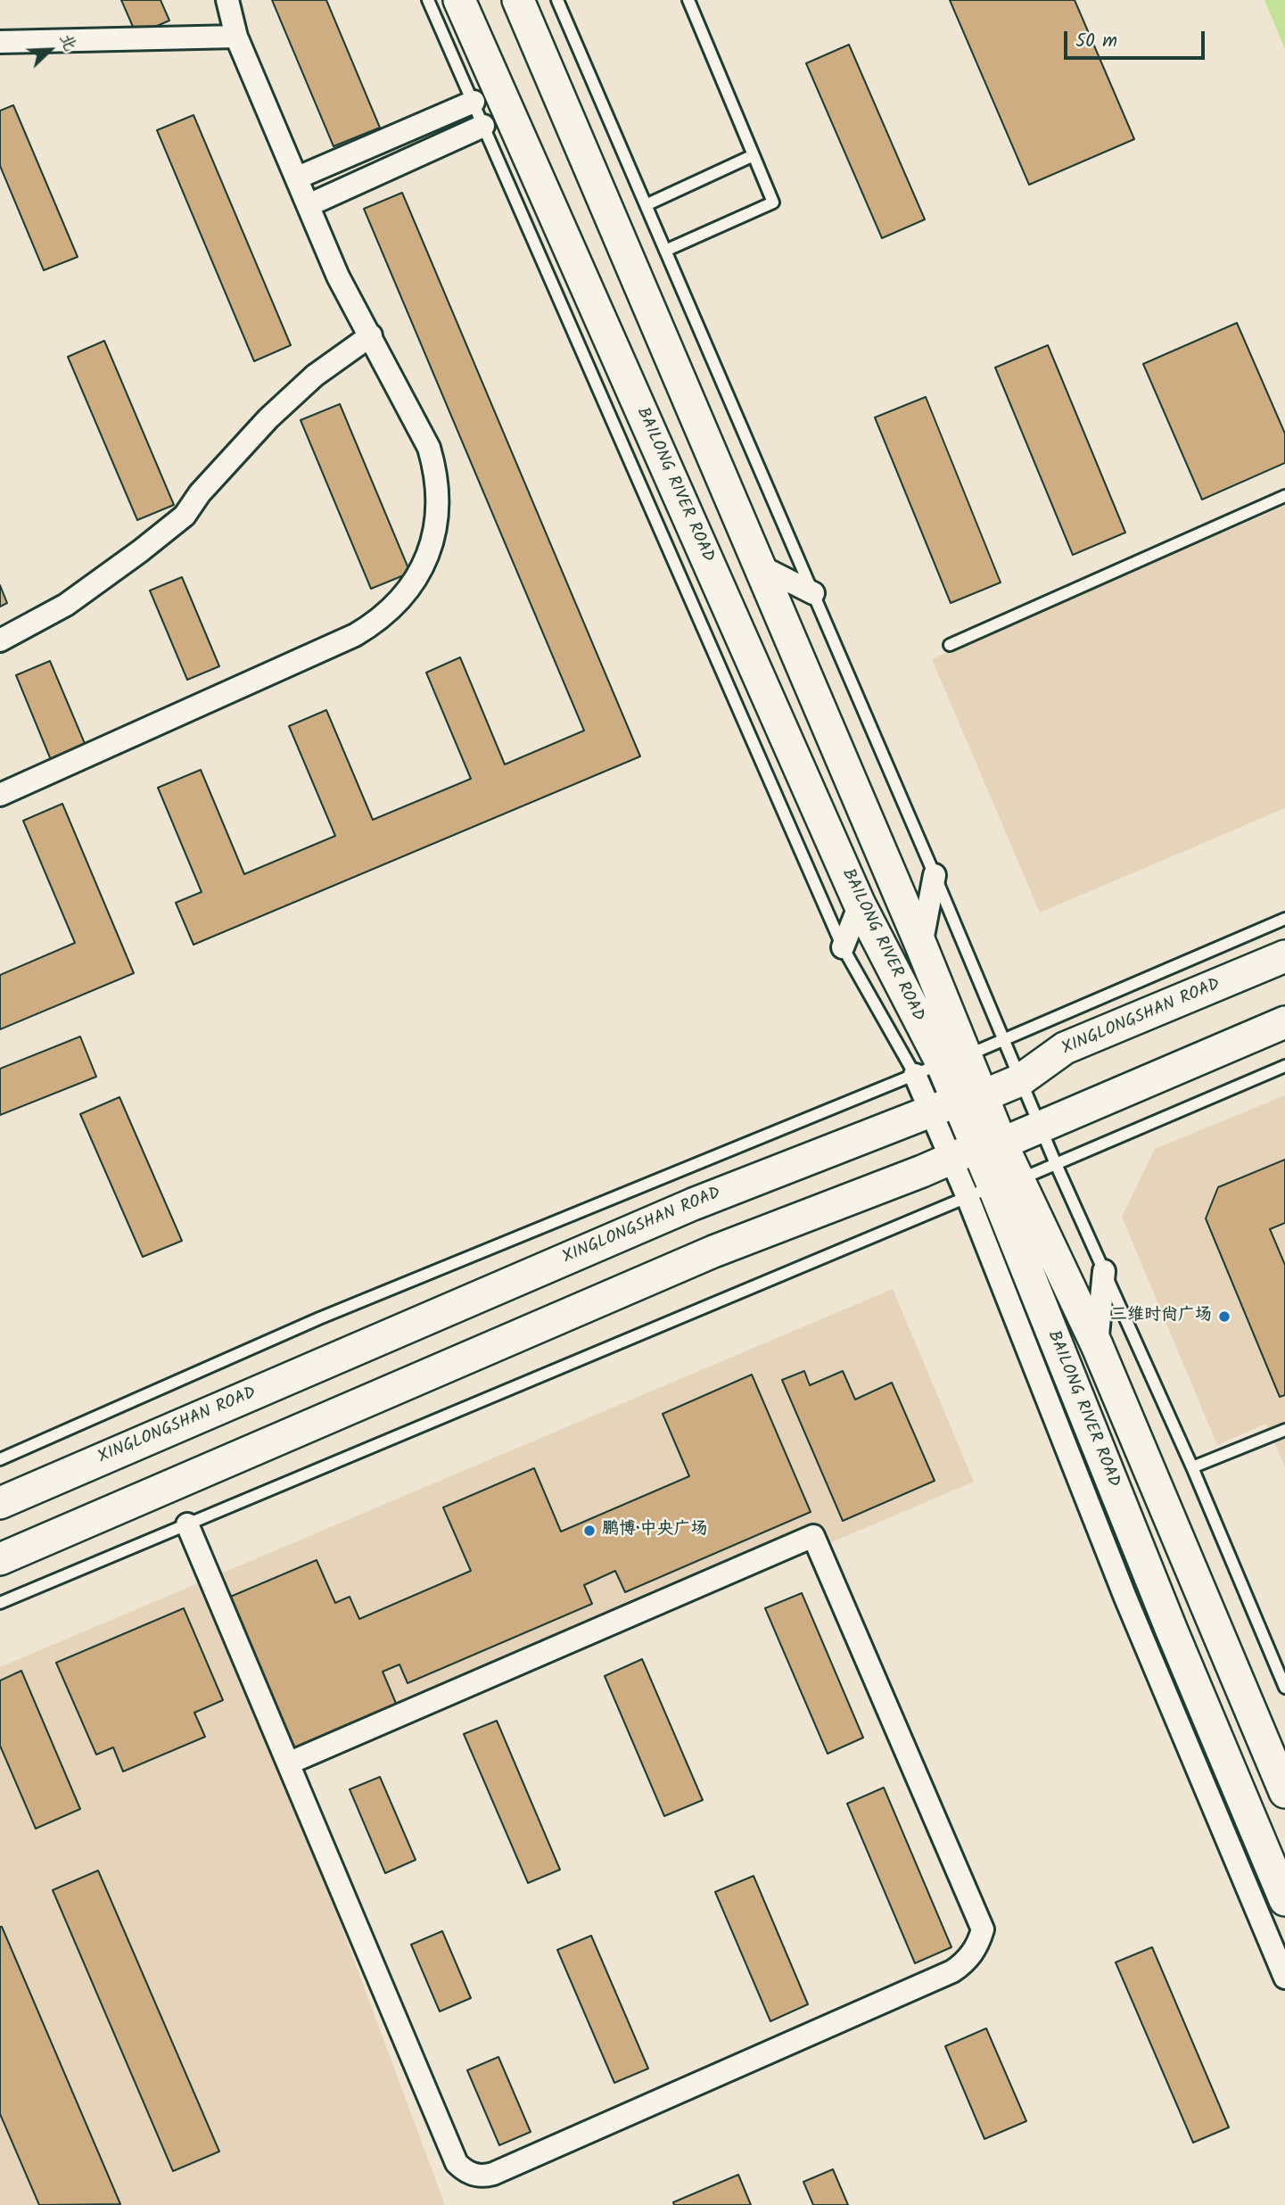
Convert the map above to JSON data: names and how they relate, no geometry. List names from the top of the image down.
{
  "streets": {
    "main road": ["BAILONG RIVER ROAD", "XINGLONGSHAN ROAD"]
  },
  "crossings": [
    ["BAILONG RIVER ROAD", "XINGLONGSHAN ROAD"]
  ],
  "places": ["三维时尚广场", "鹏博·中央广场"],
  "scale_bar": "50 m",
  "north": "top right"
}
